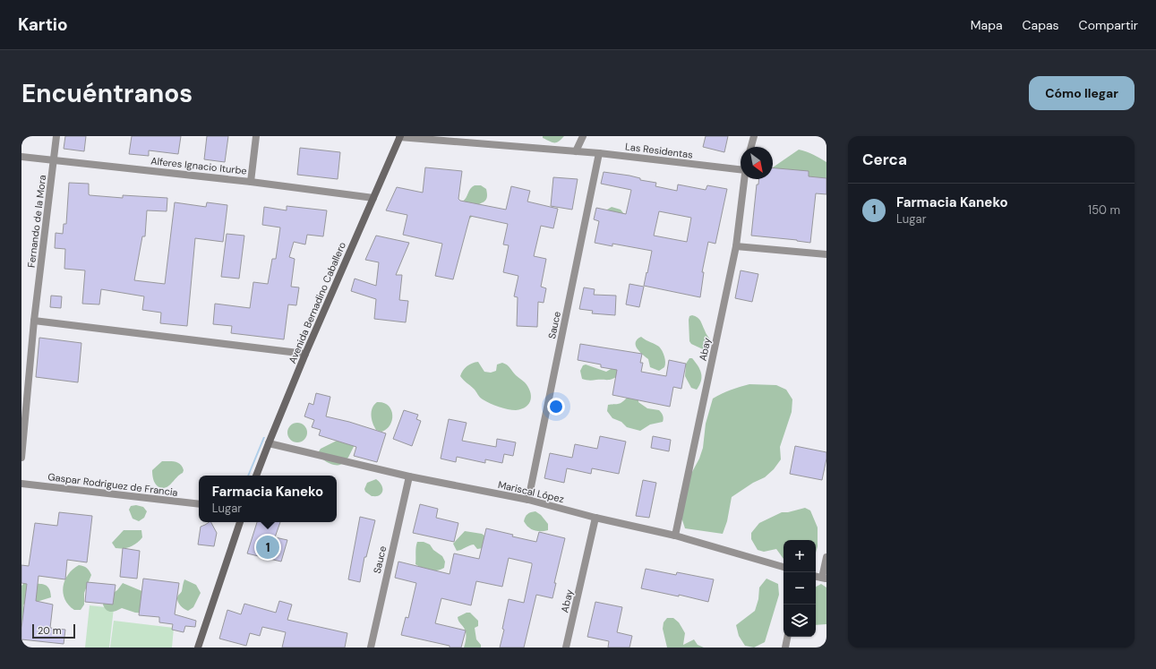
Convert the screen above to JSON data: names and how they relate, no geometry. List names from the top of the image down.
{
  "streets": {
    "street": [
      "Las Residentas",
      "Alferes Ignacio Iturbe",
      "Fernando de la Mora",
      "Avenida Bernadino Caballero",
      "Sauce",
      "Abay",
      "Gaspar Rodriguez de Francia",
      "Mariscal López"
    ]
  },
  "crossings": [
    ["Las Residentas", "Avenida Bernadino Caballero"],
    ["Las Residentas", "Sauce"],
    ["Alferes Ignacio Iturbe", "Fernando de la Mora"],
    ["Alferes Ignacio Iturbe", "Avenida Bernadino Caballero"],
    ["Avenida Bernadino Caballero", "Mariscal López"],
    ["Sauce", "Mariscal López"],
    ["Abay", "Mariscal López"]
  ],
  "scale_bar": "20 m",
  "north": "bottom right",
  "page": {
    "header": "Kartio",
    "nav": ["Mapa", "Capas", "Compartir"],
    "buttons": "Cómo llegar",
    "title": "Encuéntranos",
    "heading": "Cerca",
    "list": [
      {
        "mark": "1",
        "name": "Farmacia Kaneko",
        "note": "Lugar",
        "value": "150 m"
      }
    ],
    "popup": ["Farmacia Kaneko", "Lugar"],
    "pins": "1",
    "map_buttons": ["+", "−"],
    "scale": "20 m"
  }
}
